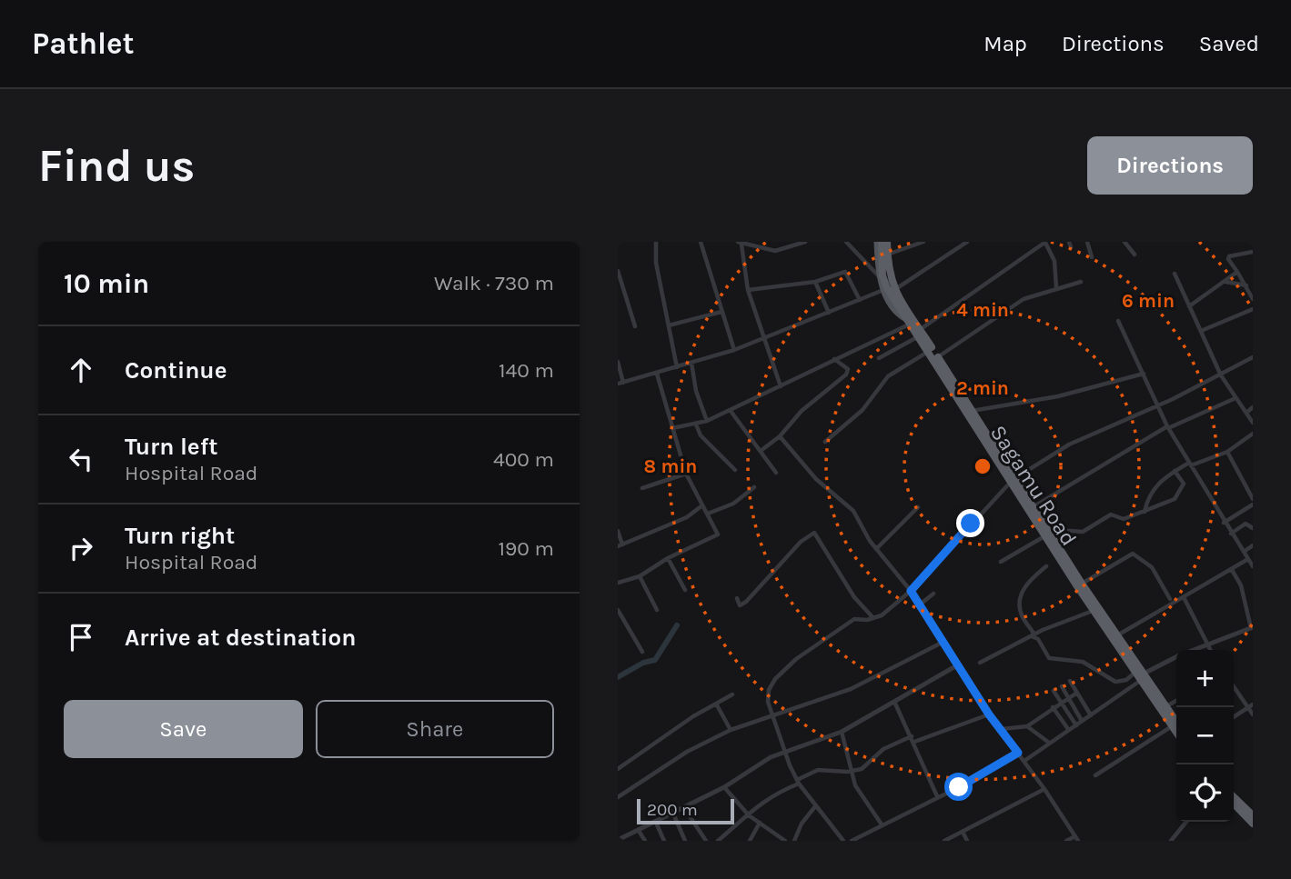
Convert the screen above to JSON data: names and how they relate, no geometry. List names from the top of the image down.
{
  "streets": {
    "highway": ["Sagamu Road"]
  },
  "scale_bar": "200 m",
  "page": {
    "header": "Pathlet",
    "nav": ["Map", "Directions", "Saved"],
    "buttons": [
      "Directions",
      ["Save", "Share"]
    ],
    "title": "Find us",
    "heading": ["10 min", "Walk · 730 m"],
    "list": [
      ["Continue", "140 m"],
      ["Turn left", "Hospital Road", "400 m"],
      ["Turn right", "Hospital Road", "190 m"],
      "Arrive at destination"
    ],
    "map_buttons": ["+", "−"],
    "scale": "200 m"
  },
  "rings": [
    "6 min",
    "4 min",
    "2 min",
    "8 min"
  ]
}
